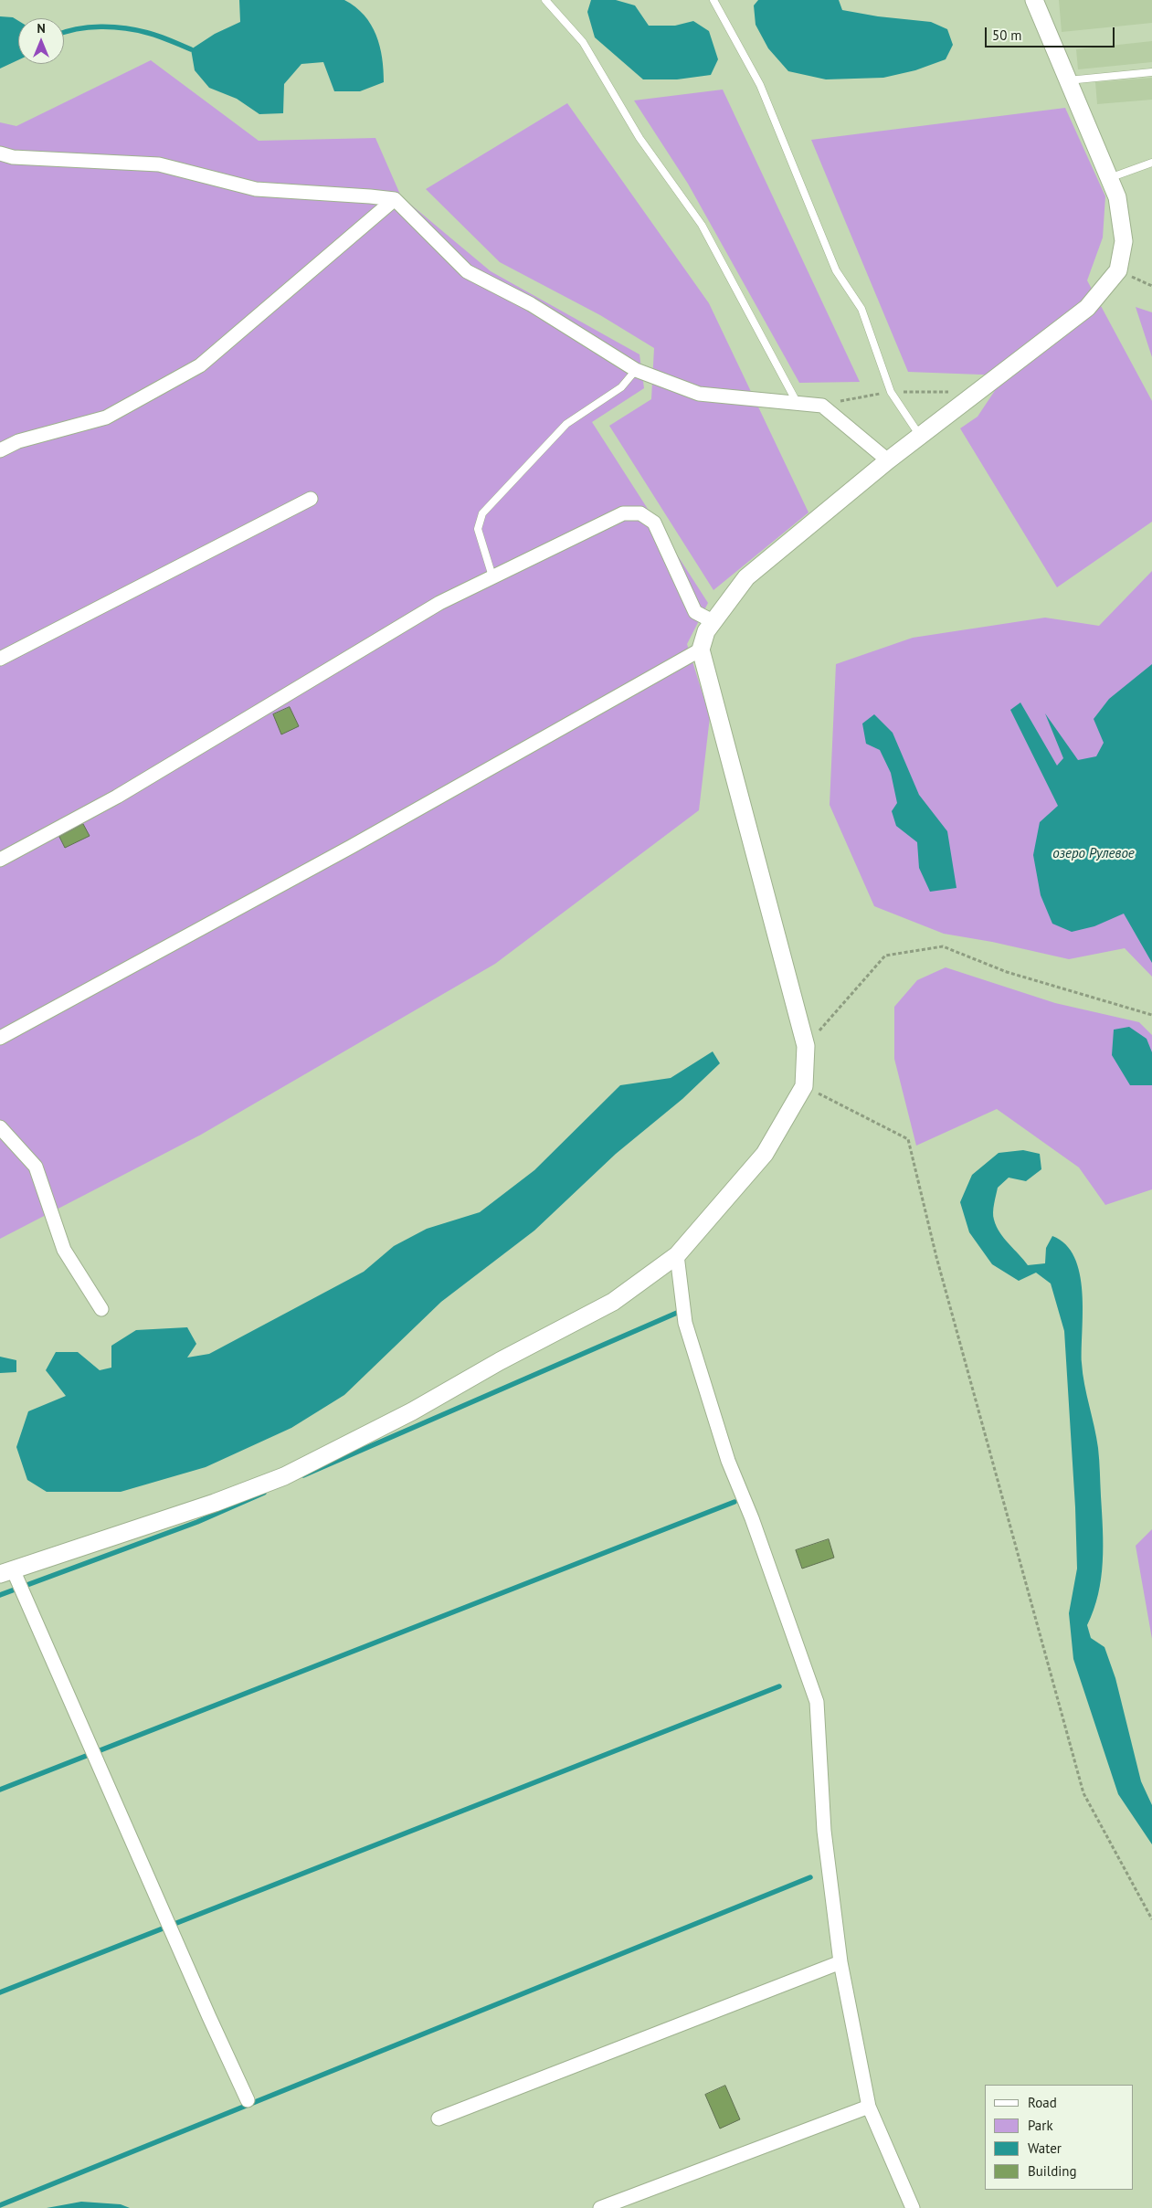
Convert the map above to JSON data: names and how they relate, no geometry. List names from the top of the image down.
{
  "water": ["озеро Рулевое"],
  "legend": [
    "Road",
    "Park",
    "Water",
    "Building"
  ],
  "scale_bar": "50 m",
  "north": "top"
}
